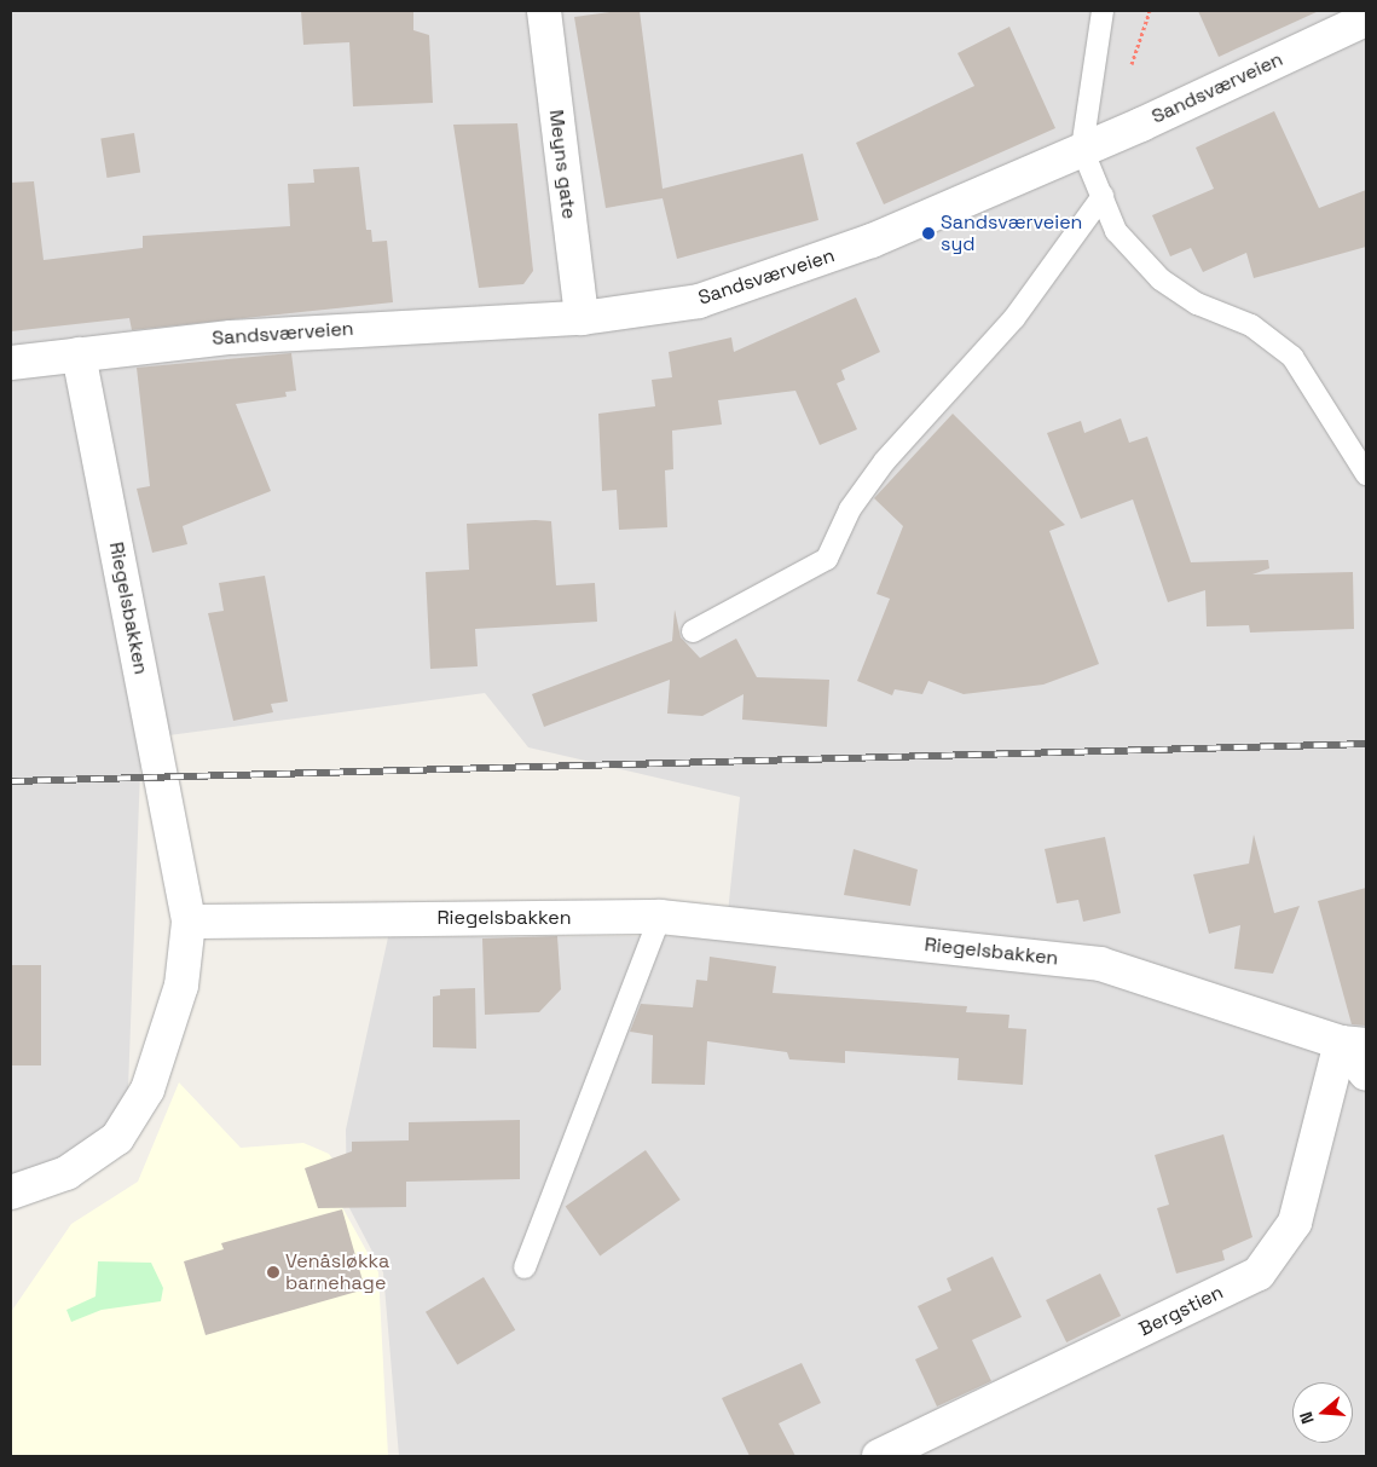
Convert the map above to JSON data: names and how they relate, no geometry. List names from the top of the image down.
{
  "streets": {
    "street": [
      "Sandsværveien",
      "Meyns gate",
      "Riegelsbakken",
      "Bergstien"
    ]
  },
  "crossings": [
    ["Sandsværveien", "Meyns gate"],
    ["Sandsværveien", "Riegelsbakken"],
    ["Riegelsbakken", "Bergstien"]
  ],
  "places": ["Sandsværveien syd", "Venåsløkka barnehage"],
  "north": "left"
}
